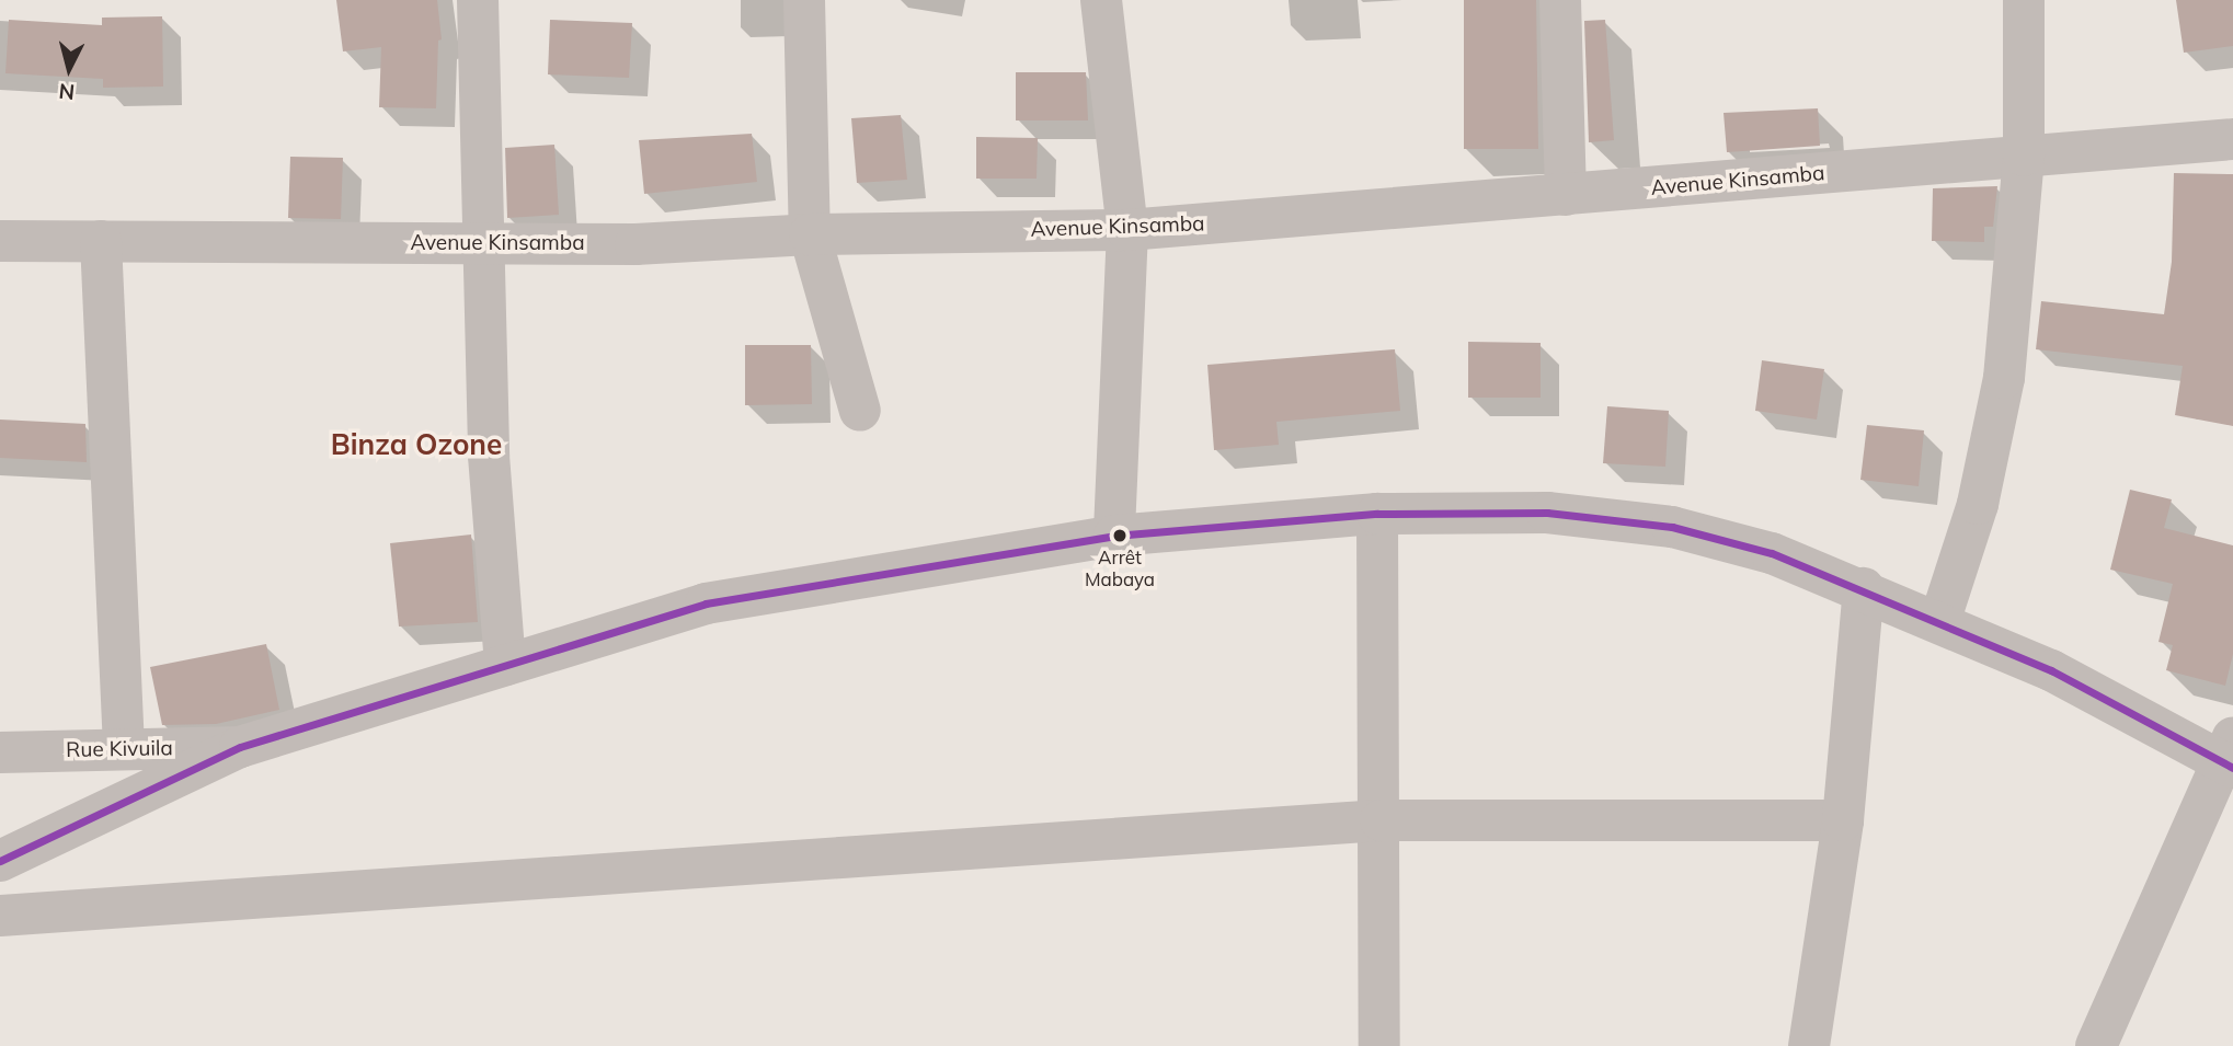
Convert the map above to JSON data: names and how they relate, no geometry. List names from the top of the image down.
{
  "streets": {
    "street": ["Avenue Kinsamba", "Rue Kivuila"]
  },
  "districts": ["Binza Ozone"],
  "places": ["Arrêt Mabaya"],
  "north": "bottom"
}
